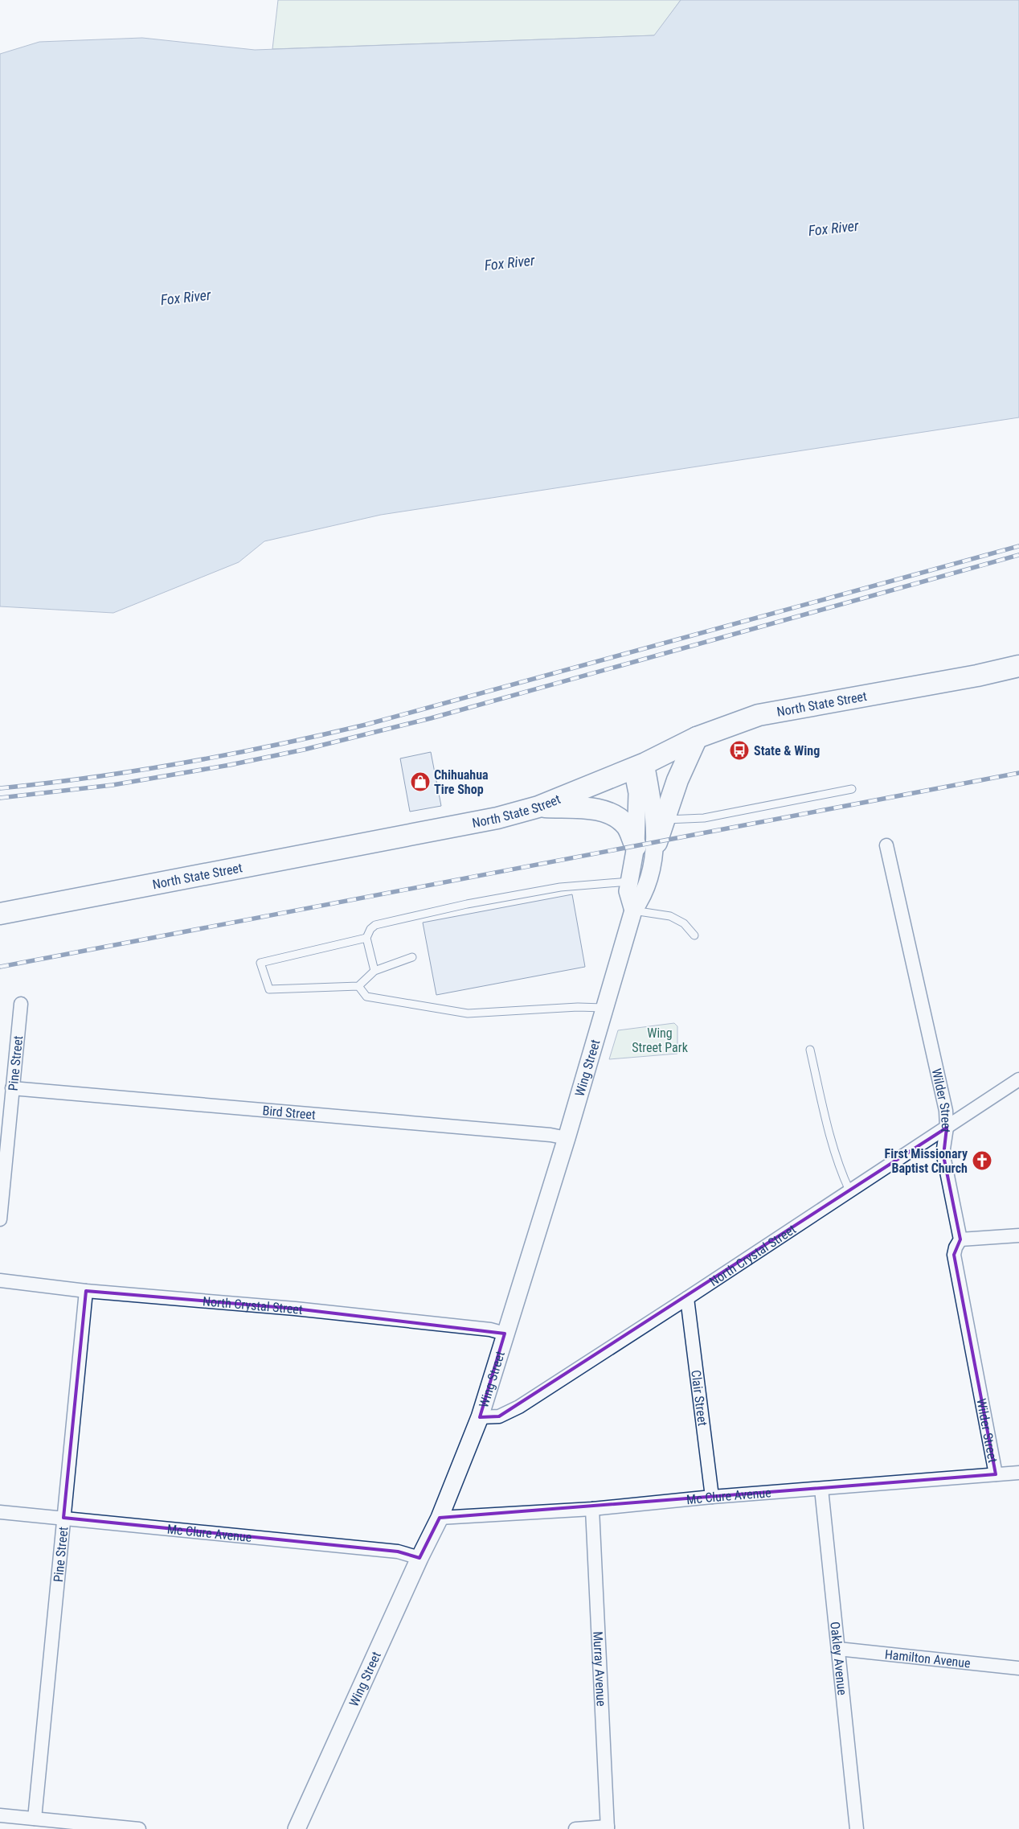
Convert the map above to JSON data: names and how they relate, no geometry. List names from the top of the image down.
{
  "streets": {
    "main road": ["North State Street"],
    "street": [
      "Pine Street",
      "Wing Street",
      "Wilder Street",
      "Bird Street",
      "North Crystal Street",
      "Clair Street",
      "Mc Clure Avenue",
      "Hamilton Avenue",
      "Oakley Avenue",
      "Murray Avenue"
    ]
  },
  "crossings": [
    ["North State Street", "Wing Street"],
    ["Pine Street", "Bird Street"],
    ["Pine Street", "North Crystal Street"],
    ["Pine Street", "Mc Clure Avenue"],
    ["Wing Street", "Bird Street"],
    ["Wing Street", "North Crystal Street"],
    ["Wing Street", "Mc Clure Avenue"],
    ["Wilder Street", "North Crystal Street"],
    ["Wilder Street", "Mc Clure Avenue"],
    ["North Crystal Street", "Clair Street"],
    ["Clair Street", "Mc Clure Avenue"],
    ["Mc Clure Avenue", "Oakley Avenue"],
    ["Mc Clure Avenue", "Murray Avenue"],
    ["Hamilton Avenue", "Oakley Avenue"]
  ],
  "water": ["Fox River"],
  "parks": ["Wing Street Park"],
  "places": {
    "bus stop": ["State & Wing"],
    "shop": ["Chihuahua Tire Shop"],
    "church": ["First Missionary Baptist Church"]
  }
}
